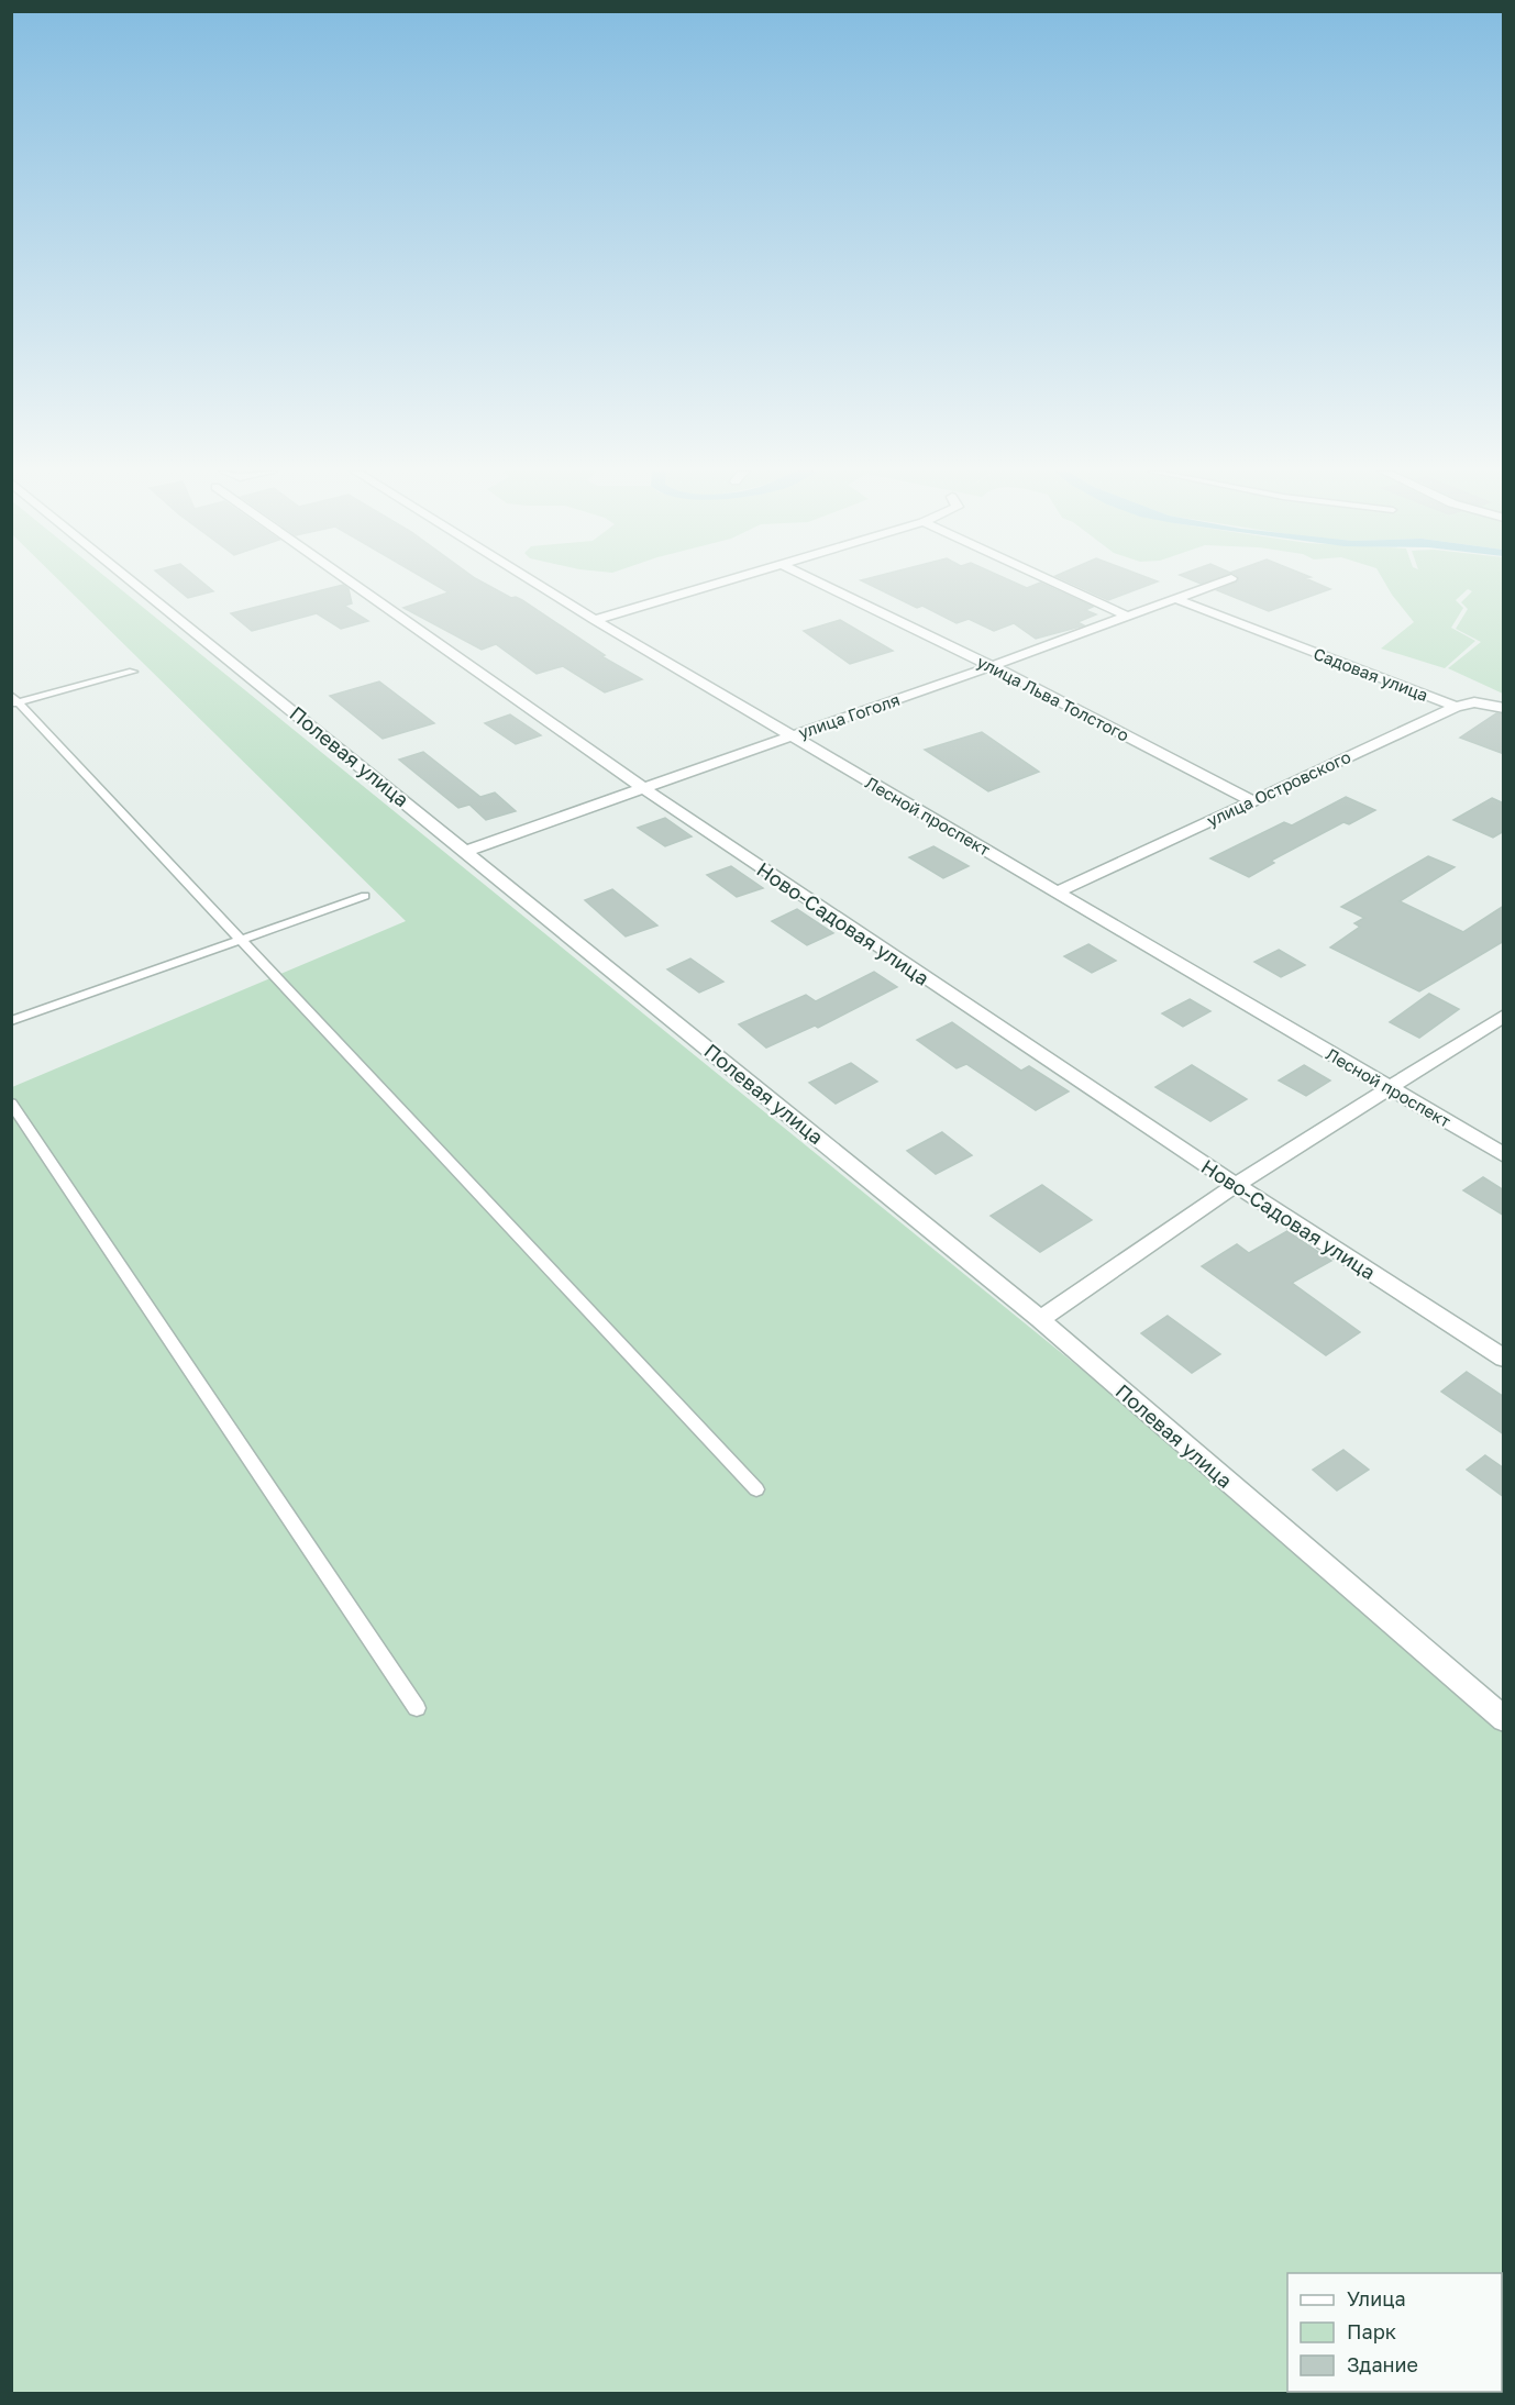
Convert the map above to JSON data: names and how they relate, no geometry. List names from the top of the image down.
{
  "streets": {
    "street": [
      "Садовая улица",
      "улица Льва Толстого",
      "улица Гоголя",
      "Полевая улица",
      "улица Островского",
      "Лесной проспект",
      "Ново-Садовая улица"
    ]
  },
  "crossings": [
    ["Садовая улица", "улица Гоголя"],
    ["Садовая улица", "улица Островского"],
    ["улица Льва Толстого", "улица Гоголя"],
    ["улица Льва Толстого", "улица Островского"],
    ["улица Гоголя", "Полевая улица"],
    ["улица Гоголя", "Лесной проспект"],
    ["улица Гоголя", "Ново-Садовая улица"],
    ["улица Островского", "Лесной проспект"]
  ],
  "legend": ["Улица", "Парк", "Здание"]
}
